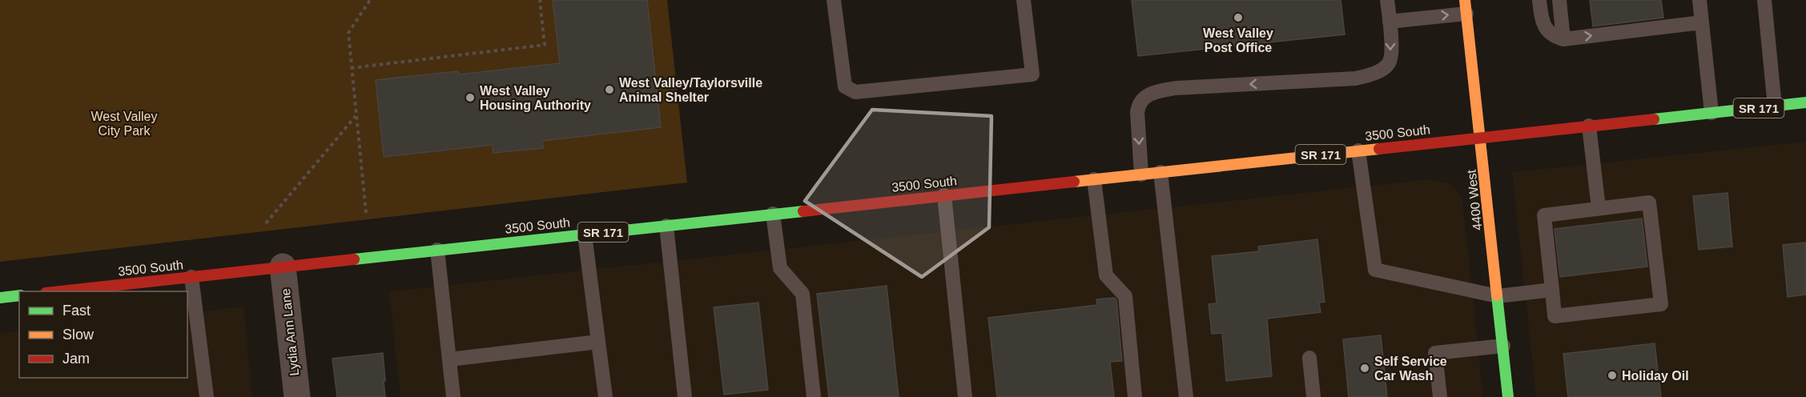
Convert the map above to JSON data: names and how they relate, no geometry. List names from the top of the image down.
{
  "streets": {
    "main road": ["SR 171", "3500 South", "4400 West"],
    "street": ["Lydia Ann Lane"]
  },
  "crossings": [
    ["3500 South", "4400 West"],
    ["3500 South", "Lydia Ann Lane"]
  ],
  "parks": ["West Valley City Park"],
  "places": [
    "West Valley Post Office",
    "West Valley/Taylorsville Animal Shelter",
    "West Valley Housing Authority",
    "Self Service Car Wash",
    "Holiday Oil"
  ],
  "legend": ["Fast", "Slow", "Jam"]
}
